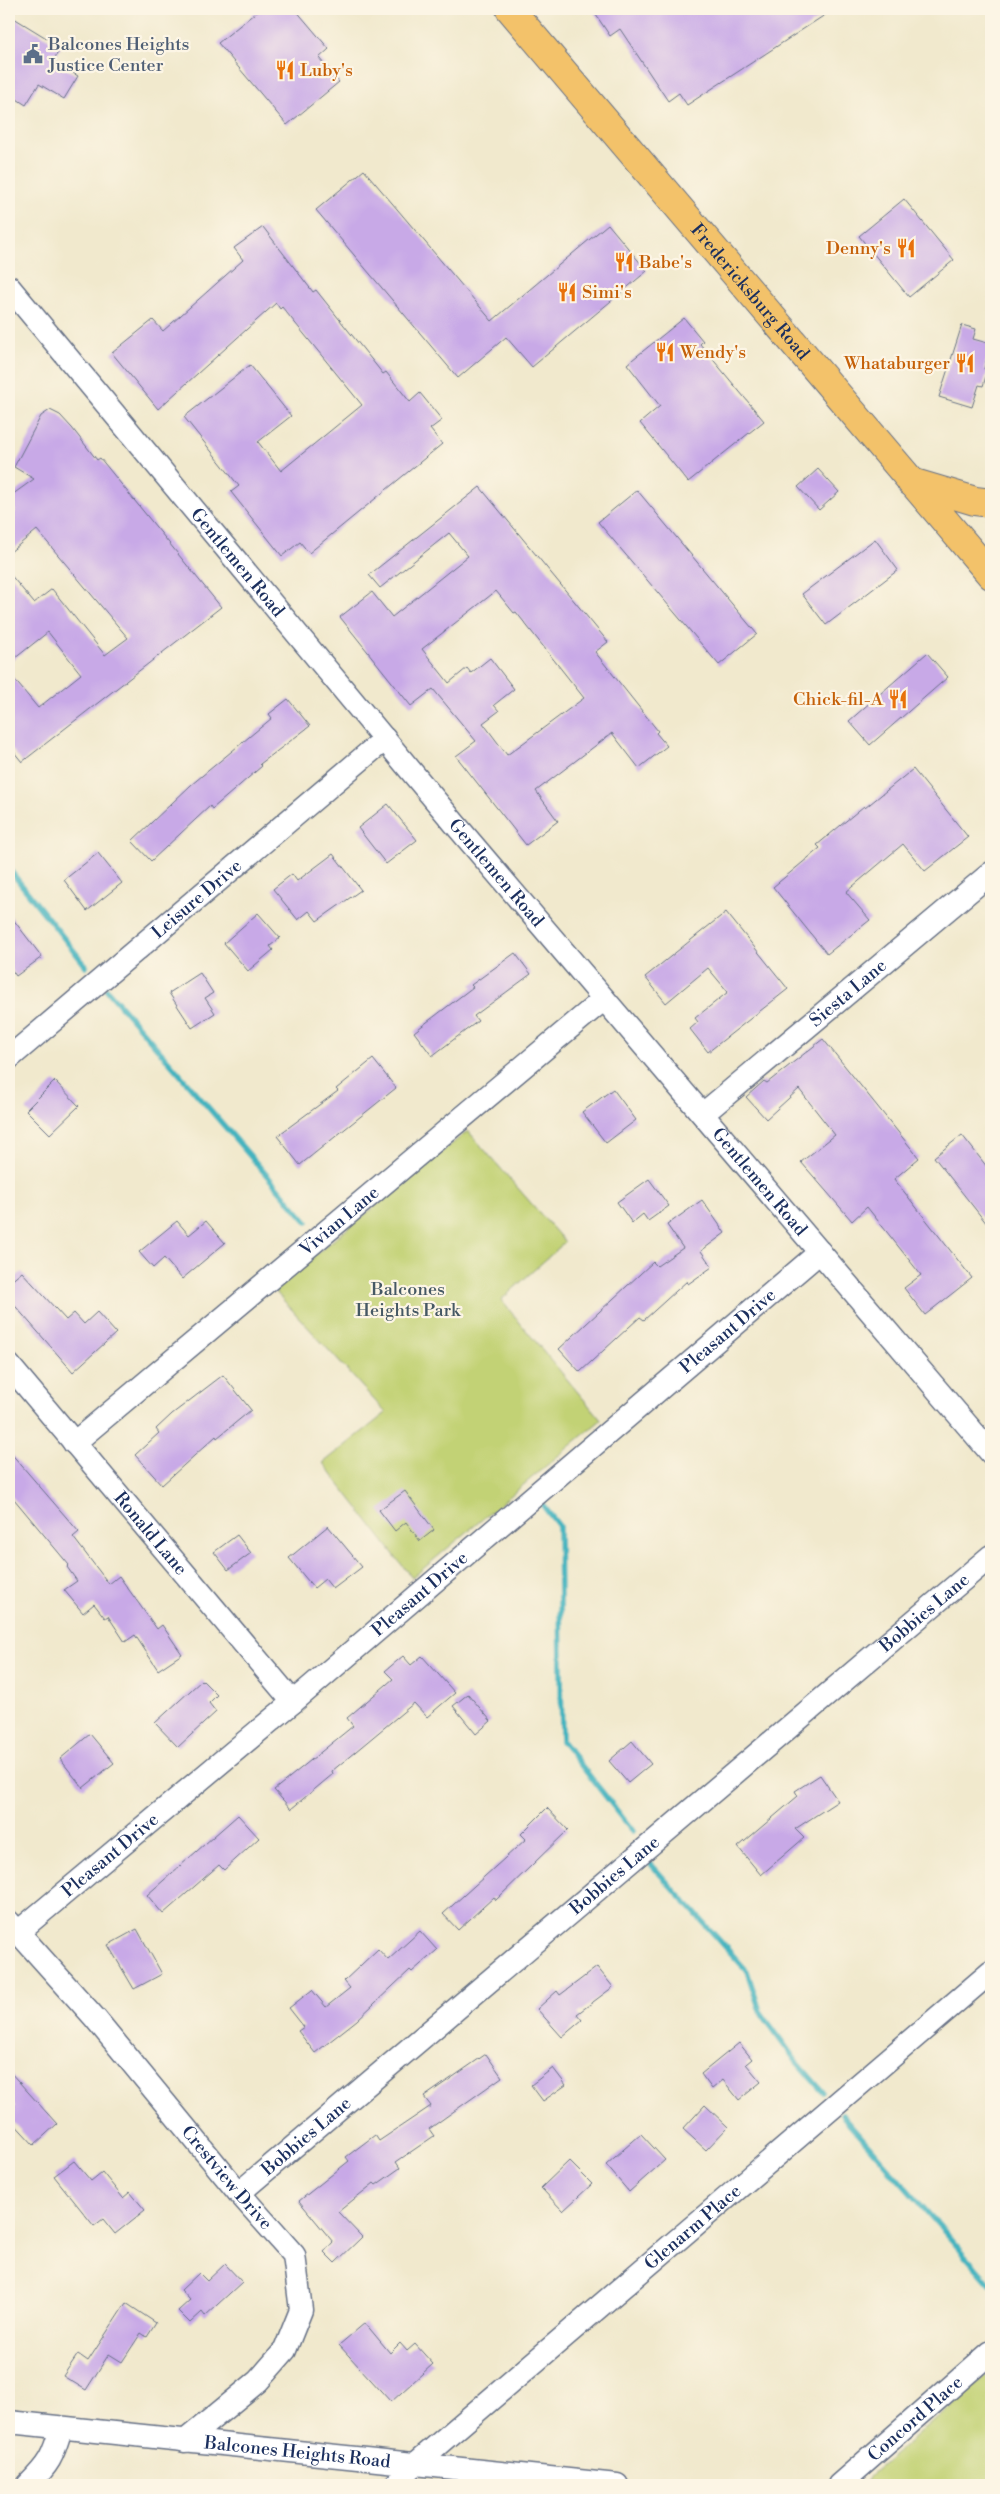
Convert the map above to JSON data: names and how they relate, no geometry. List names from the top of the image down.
{
  "streets": {
    "main road": ["Fredericksburg Road"],
    "street": [
      "Gentlemen Road",
      "Leisure Drive",
      "Siesta Lane",
      "Vivian Lane",
      "Pleasant Drive",
      "Ronald Lane",
      "Bobbies Lane",
      "Crestview Drive",
      "Glenarm Place",
      "Concord Place",
      "Balcones Heights Road"
    ]
  },
  "crossings": [
    ["Gentlemen Road", "Leisure Drive"],
    ["Gentlemen Road", "Siesta Lane"],
    ["Gentlemen Road", "Vivian Lane"],
    ["Gentlemen Road", "Pleasant Drive"],
    ["Vivian Lane", "Ronald Lane"],
    ["Pleasant Drive", "Ronald Lane"],
    ["Pleasant Drive", "Crestview Drive"],
    ["Bobbies Lane", "Crestview Drive"],
    ["Crestview Drive", "Balcones Heights Road"],
    ["Glenarm Place", "Balcones Heights Road"]
  ],
  "parks": ["Balcones Heights Park"],
  "places": {
    "public building": ["Balcones Heights Justice Center"],
    "restaurant": [
      "Luby's",
      "Denny's",
      "Babe's",
      "Simi's",
      "Wendy's",
      "Whataburger",
      "Chick-fil-A"
    ]
  }
}
